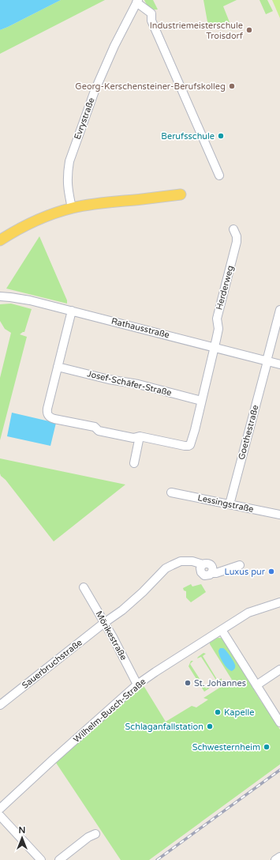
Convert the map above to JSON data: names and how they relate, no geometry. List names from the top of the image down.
{
  "streets": {
    "street": [
      "Evrystraße",
      "Herderweg",
      "Rathausstraße",
      "Josef-Schäfer-Straße",
      "Goethestraße",
      "Lessingstraße",
      "Mörikestraße",
      "Sauerbruchstraße",
      "Wilhelm-Busch-Straße"
    ]
  },
  "crossings": [
    ["Herderweg", "Rathausstraße"],
    ["Herderweg", "Josef-Schäfer-Straße"],
    ["Rathausstraße", "Goethestraße"],
    ["Goethestraße", "Lessingstraße"],
    ["Mörikestraße", "Sauerbruchstraße"],
    ["Mörikestraße", "Wilhelm-Busch-Straße"]
  ],
  "places": [
    "Industriemeisterschule Troisdorf",
    "Georg-Kerschensteiner-Berufskolleg",
    "Berufsschule",
    "Luxus pur",
    "St. Johannes",
    "Kapelle",
    "Schlaganfallstation",
    "Schwesternheim"
  ],
  "north": "top"
}
